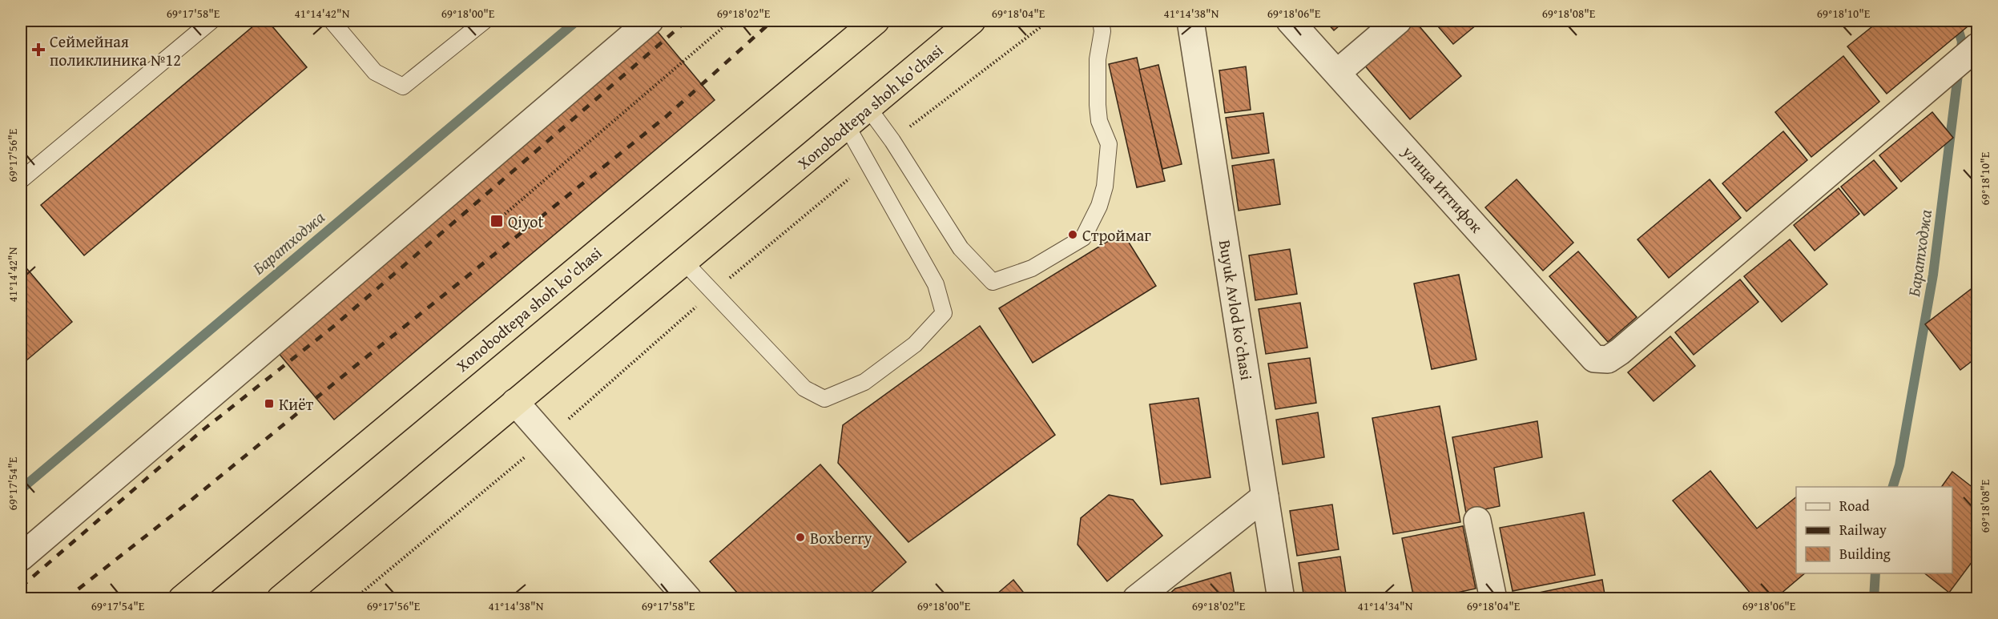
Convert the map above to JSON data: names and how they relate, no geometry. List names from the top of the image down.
{
  "streets": {
    "highway": ["Xonobodtepa shoh ko'chasi"],
    "street": ["улица Иттифок", "Buyuk Avlod koʻchasi"]
  },
  "water": ["Баратходжа"],
  "places": {
    "health": ["Сеймейная поликлиника №12"],
    "transit": ["Qiyot", "Киёт"],
    "other": ["Строймаг", "Boxberry"]
  },
  "legend": ["Road", "Railway", "Building"],
  "coordinates": [
    "69°17'58\"E",
    "41°14'42\"N",
    "69°18'00\"E",
    "69°18'02\"E",
    "69°18'04\"E",
    "41°14'38\"N",
    "69°18'06\"E",
    "69°18'08\"E",
    "69°18'10\"E",
    "69°17'56\"E",
    "69°17'54\"E",
    "41°14'34\"N"
  ]
}
